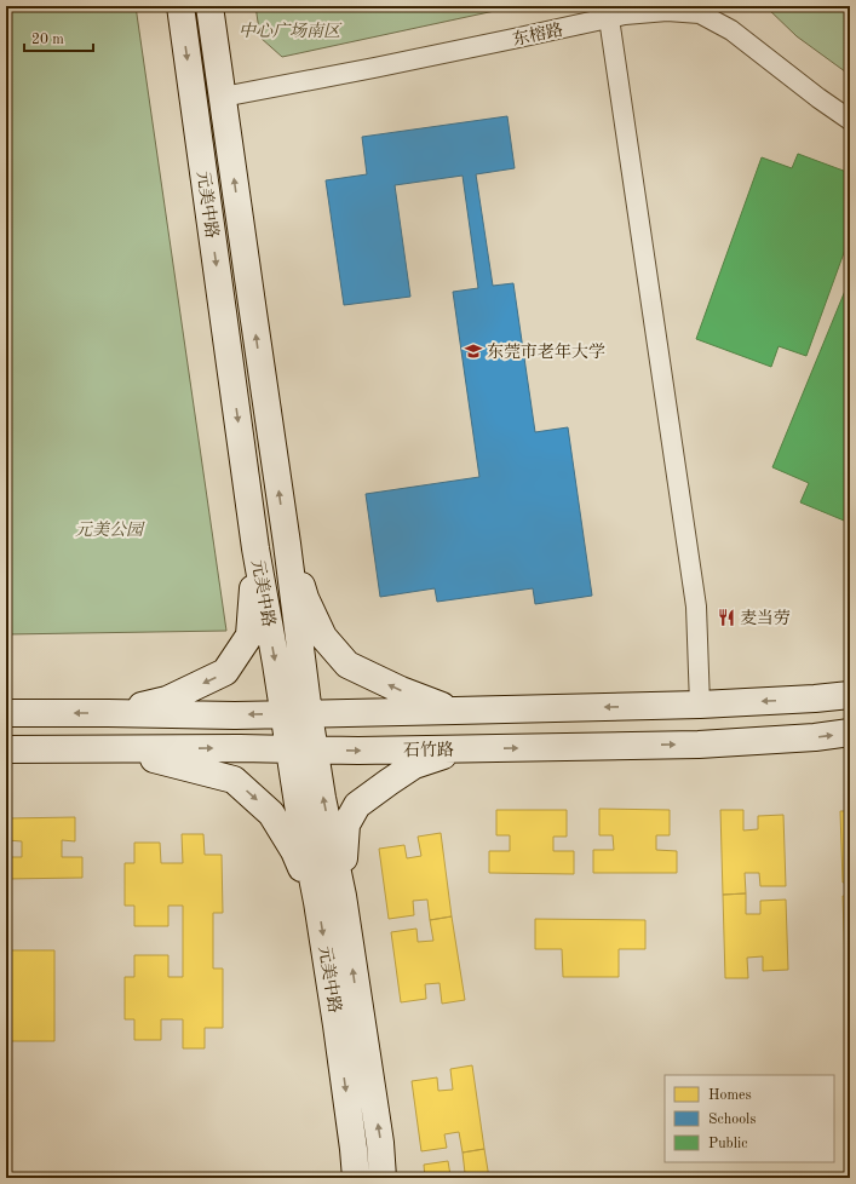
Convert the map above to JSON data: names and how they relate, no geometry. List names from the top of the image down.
{
  "streets": {
    "street": ["东榕路", "元美中路", "石竹路"]
  },
  "crossings": [
    ["东榕路", "元美中路"],
    ["元美中路", "石竹路"]
  ],
  "parks": ["中心广场南区", "元美公园"],
  "places": {
    "school or university": ["东莞市老年大学"],
    "restaurant": ["麦当劳"]
  },
  "legend": ["Homes", "Schools", "Public"],
  "scale_bar": "20 m"
}
